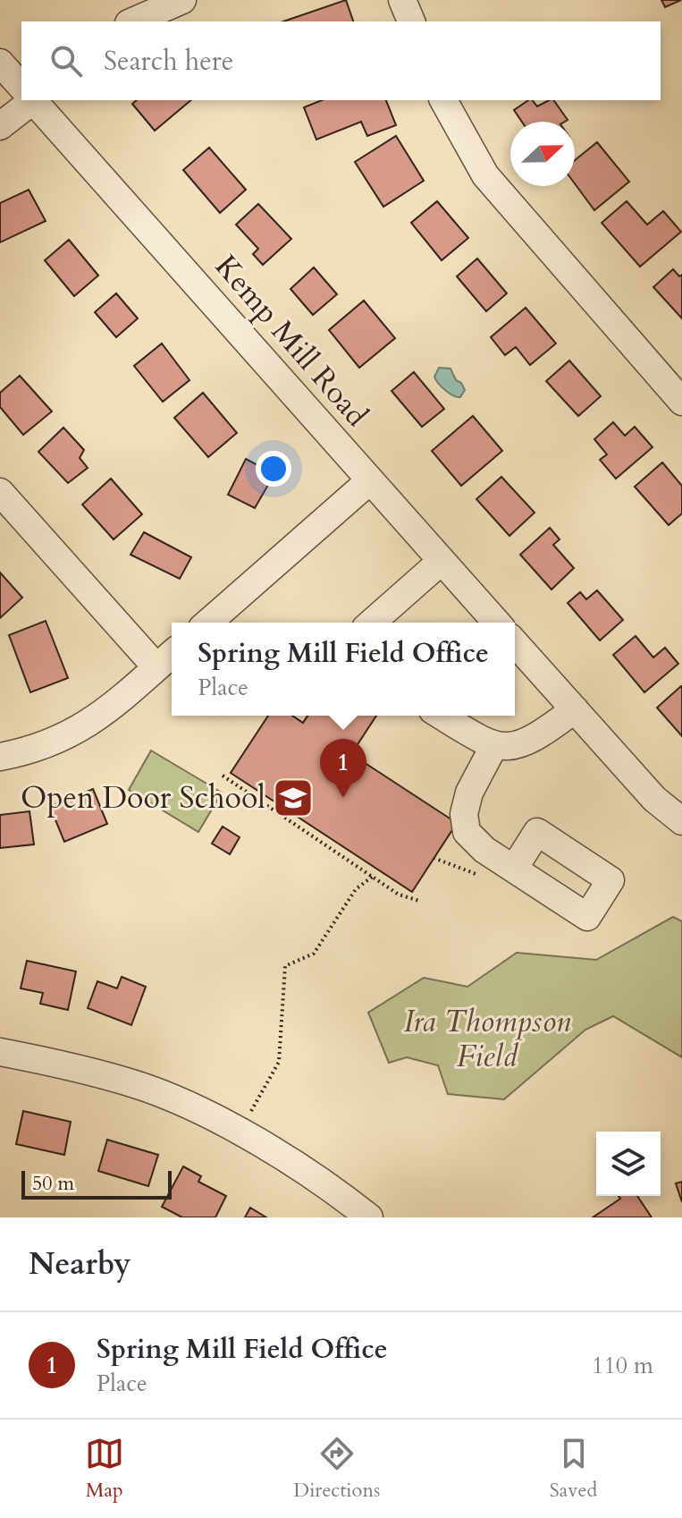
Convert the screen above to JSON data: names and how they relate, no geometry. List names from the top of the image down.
{
  "streets": {
    "street": ["Kemp Mill Road"]
  },
  "parks": ["Ira Thompson Field"],
  "places": {
    "school or university": ["Open Door School"]
  },
  "scale_bar": "50 m",
  "north": "right",
  "page": {
    "search": "Search here",
    "popup": ["Spring Mill Field Office", "Place"],
    "pins": "1",
    "scale": "50 m",
    "heading": "Nearby",
    "list": [
      {
        "mark": "1",
        "name": "Spring Mill Field Office",
        "note": "Place",
        "value": "110 m"
      }
    ],
    "nav": ["Map", "Directions", "Saved"]
  }
}
